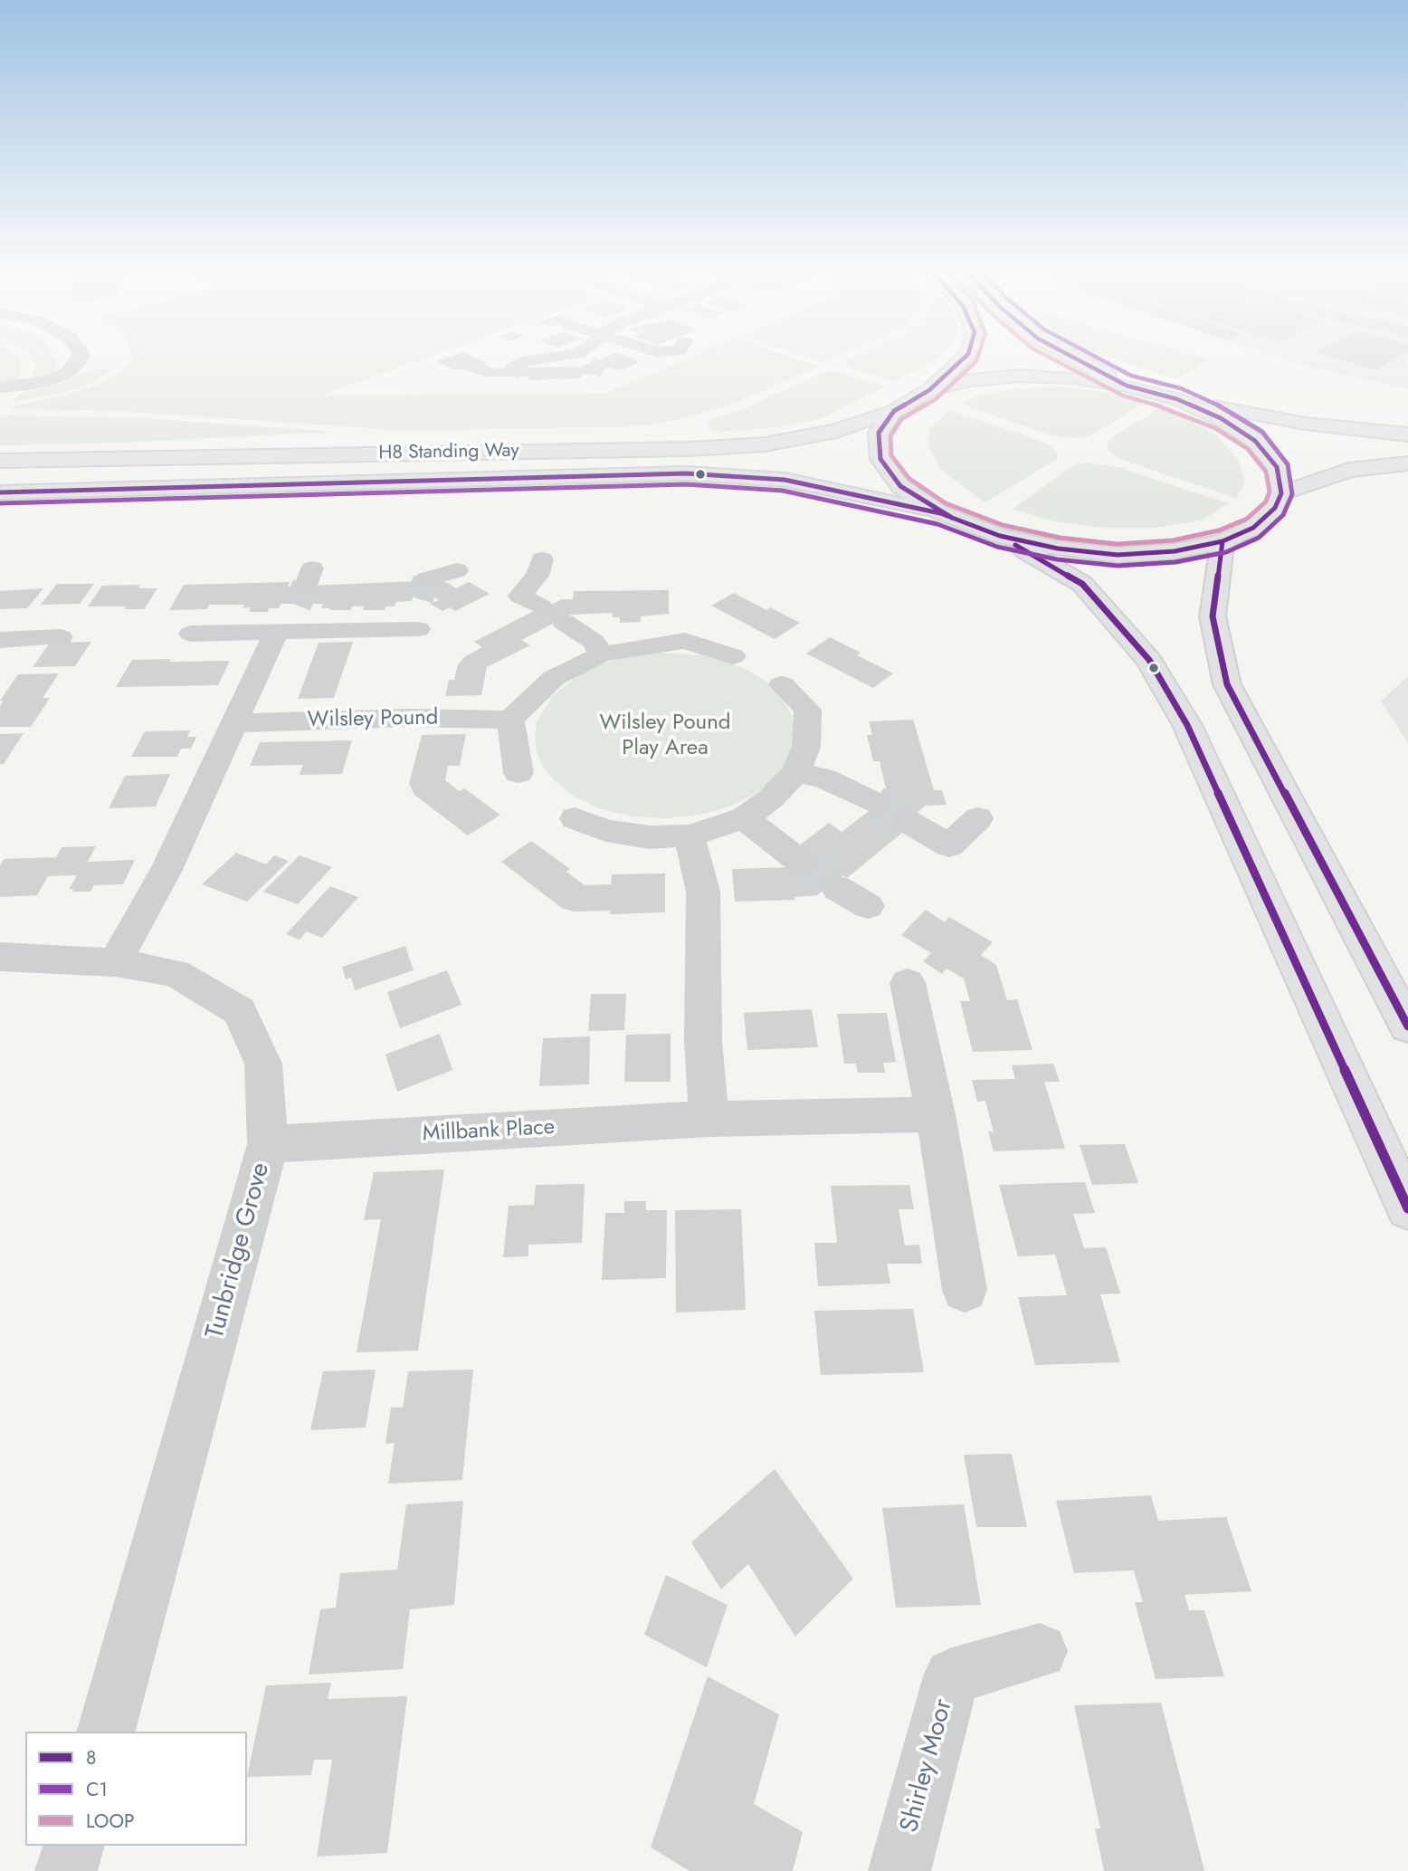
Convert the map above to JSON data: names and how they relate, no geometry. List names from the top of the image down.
{
  "streets": {
    "highway": ["H8 Standing Way"],
    "street": [
      "Wilsley Pound",
      "Millbank Place",
      "Tunbridge Grove",
      "Shirley Moor"
    ]
  },
  "crossings": [
    ["Millbank Place", "Tunbridge Grove"]
  ],
  "parks": ["Wilsley Pound Play Area"],
  "lines": ["transit line 8", "transit line C1", "transit line LOOP"],
  "legend": ["8", "C1", "LOOP"]
}
